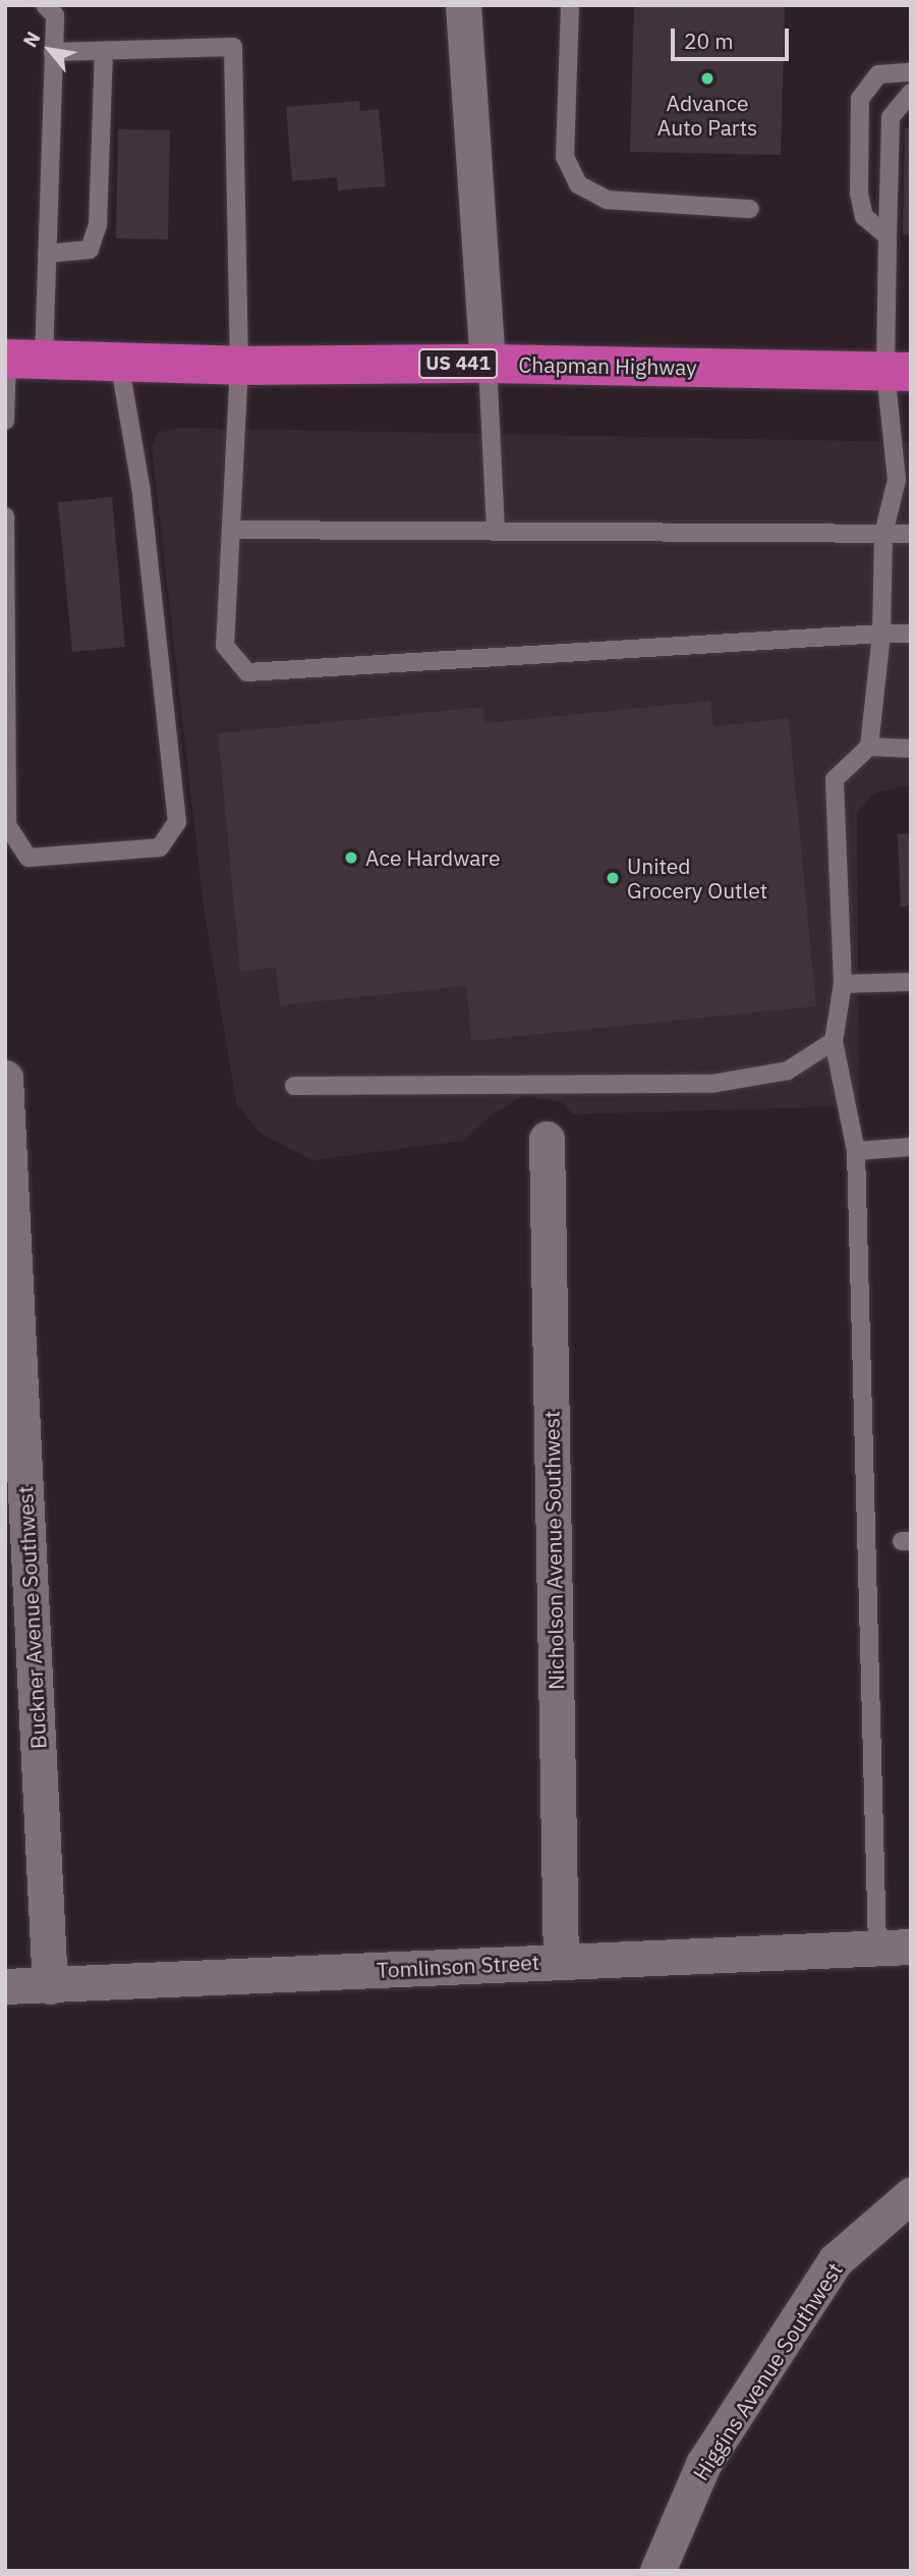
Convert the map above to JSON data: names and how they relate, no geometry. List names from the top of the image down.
{
  "streets": {
    "highway": ["US 441", "Chapman Highway"],
    "street": [
      "Nicholson Avenue Southwest",
      "Buckner Avenue Southwest",
      "Tomlinson Street",
      "Higgins Avenue Southwest"
    ]
  },
  "crossings": [
    ["Nicholson Avenue Southwest", "Tomlinson Street"],
    ["Buckner Avenue Southwest", "Tomlinson Street"]
  ],
  "places": ["Advance Auto Parts", "Ace Hardware", "United Grocery Outlet"],
  "scale_bar": "20 m",
  "north": "top left"
}
